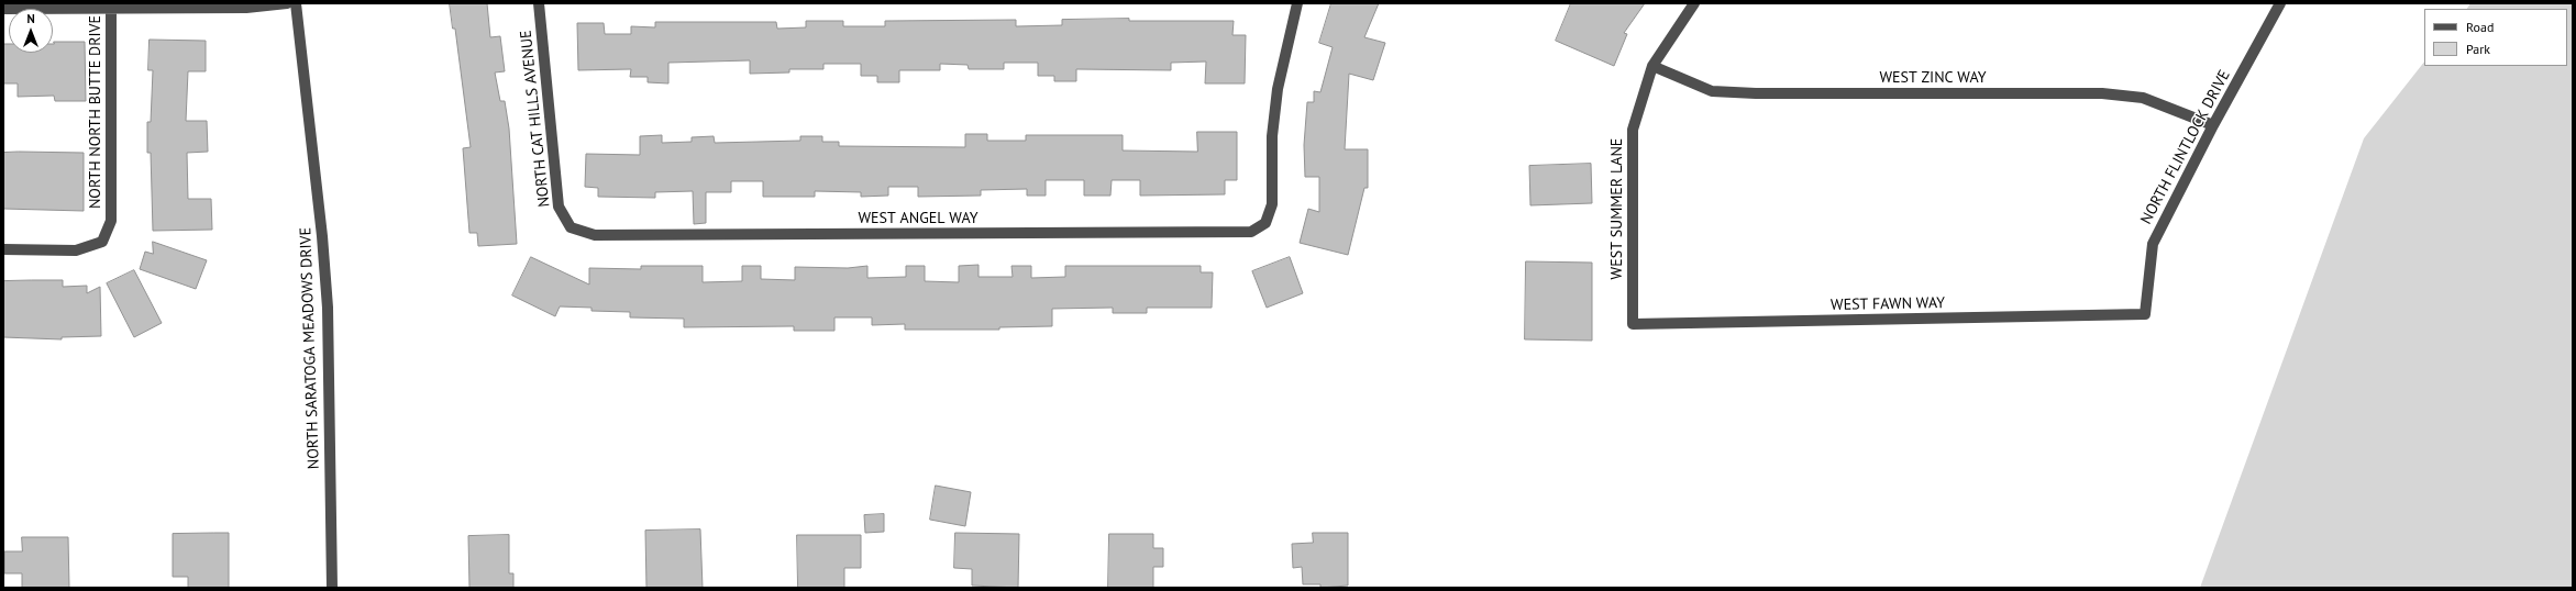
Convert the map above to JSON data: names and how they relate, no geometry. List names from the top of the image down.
{
  "streets": {
    "street": [
      "WEST ZINC WAY",
      "NORTH NORTH BUTTE DRIVE",
      "NORTH CAT HILLS AVENUE",
      "NORTH FLINTLOCK DRIVE",
      "WEST SUMMER LANE",
      "WEST ANGEL WAY",
      "WEST FAWN WAY",
      "NORTH SARATOGA MEADOWS DRIVE"
    ]
  },
  "crossings": [
    ["WEST ZINC WAY", "NORTH FLINTLOCK DRIVE"],
    ["WEST ZINC WAY", "WEST SUMMER LANE"],
    ["NORTH CAT HILLS AVENUE", "WEST ANGEL WAY"],
    ["NORTH FLINTLOCK DRIVE", "WEST FAWN WAY"],
    ["WEST SUMMER LANE", "WEST FAWN WAY"]
  ],
  "legend": ["Road", "Park"],
  "north": "top"
}
